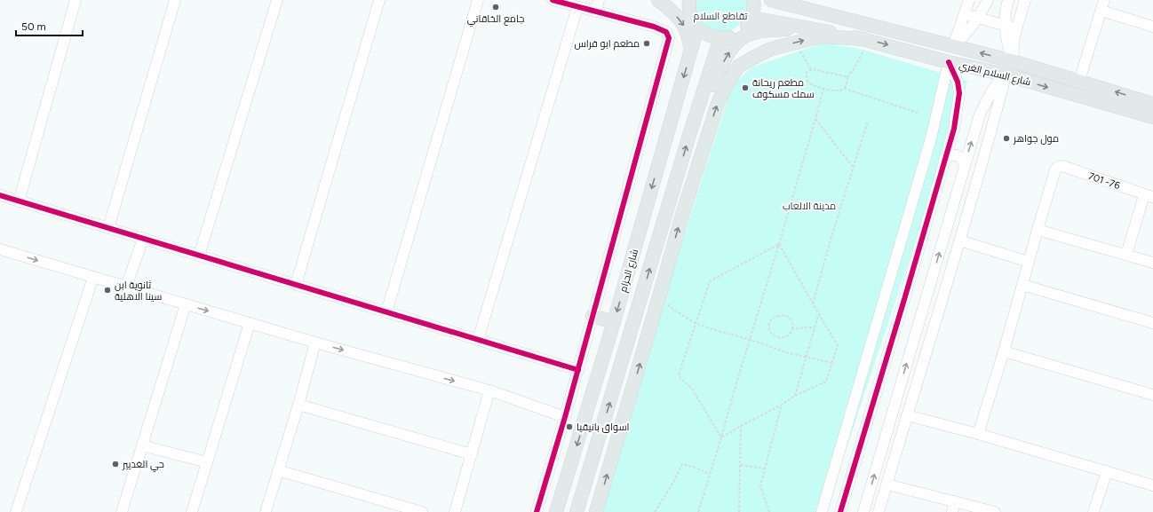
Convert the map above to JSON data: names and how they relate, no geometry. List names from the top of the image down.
{
  "streets": {
    "main road": ["شارع السلام الغري", "شارع الحزام"],
    "street": ["701 -76"]
  },
  "parks": ["تقاطع السلام", "مدينة الالعاب"],
  "places": [
    "جامع الخاقاني",
    "مطعم ابو فراس",
    "مطعم ريحانة سمك مسكوف",
    "مول جواهر",
    "ثانوية ابن سينا الاهلية",
    "اسواق بانيقيا",
    "حي الغديير"
  ],
  "scale_bar": "50 m"
}
